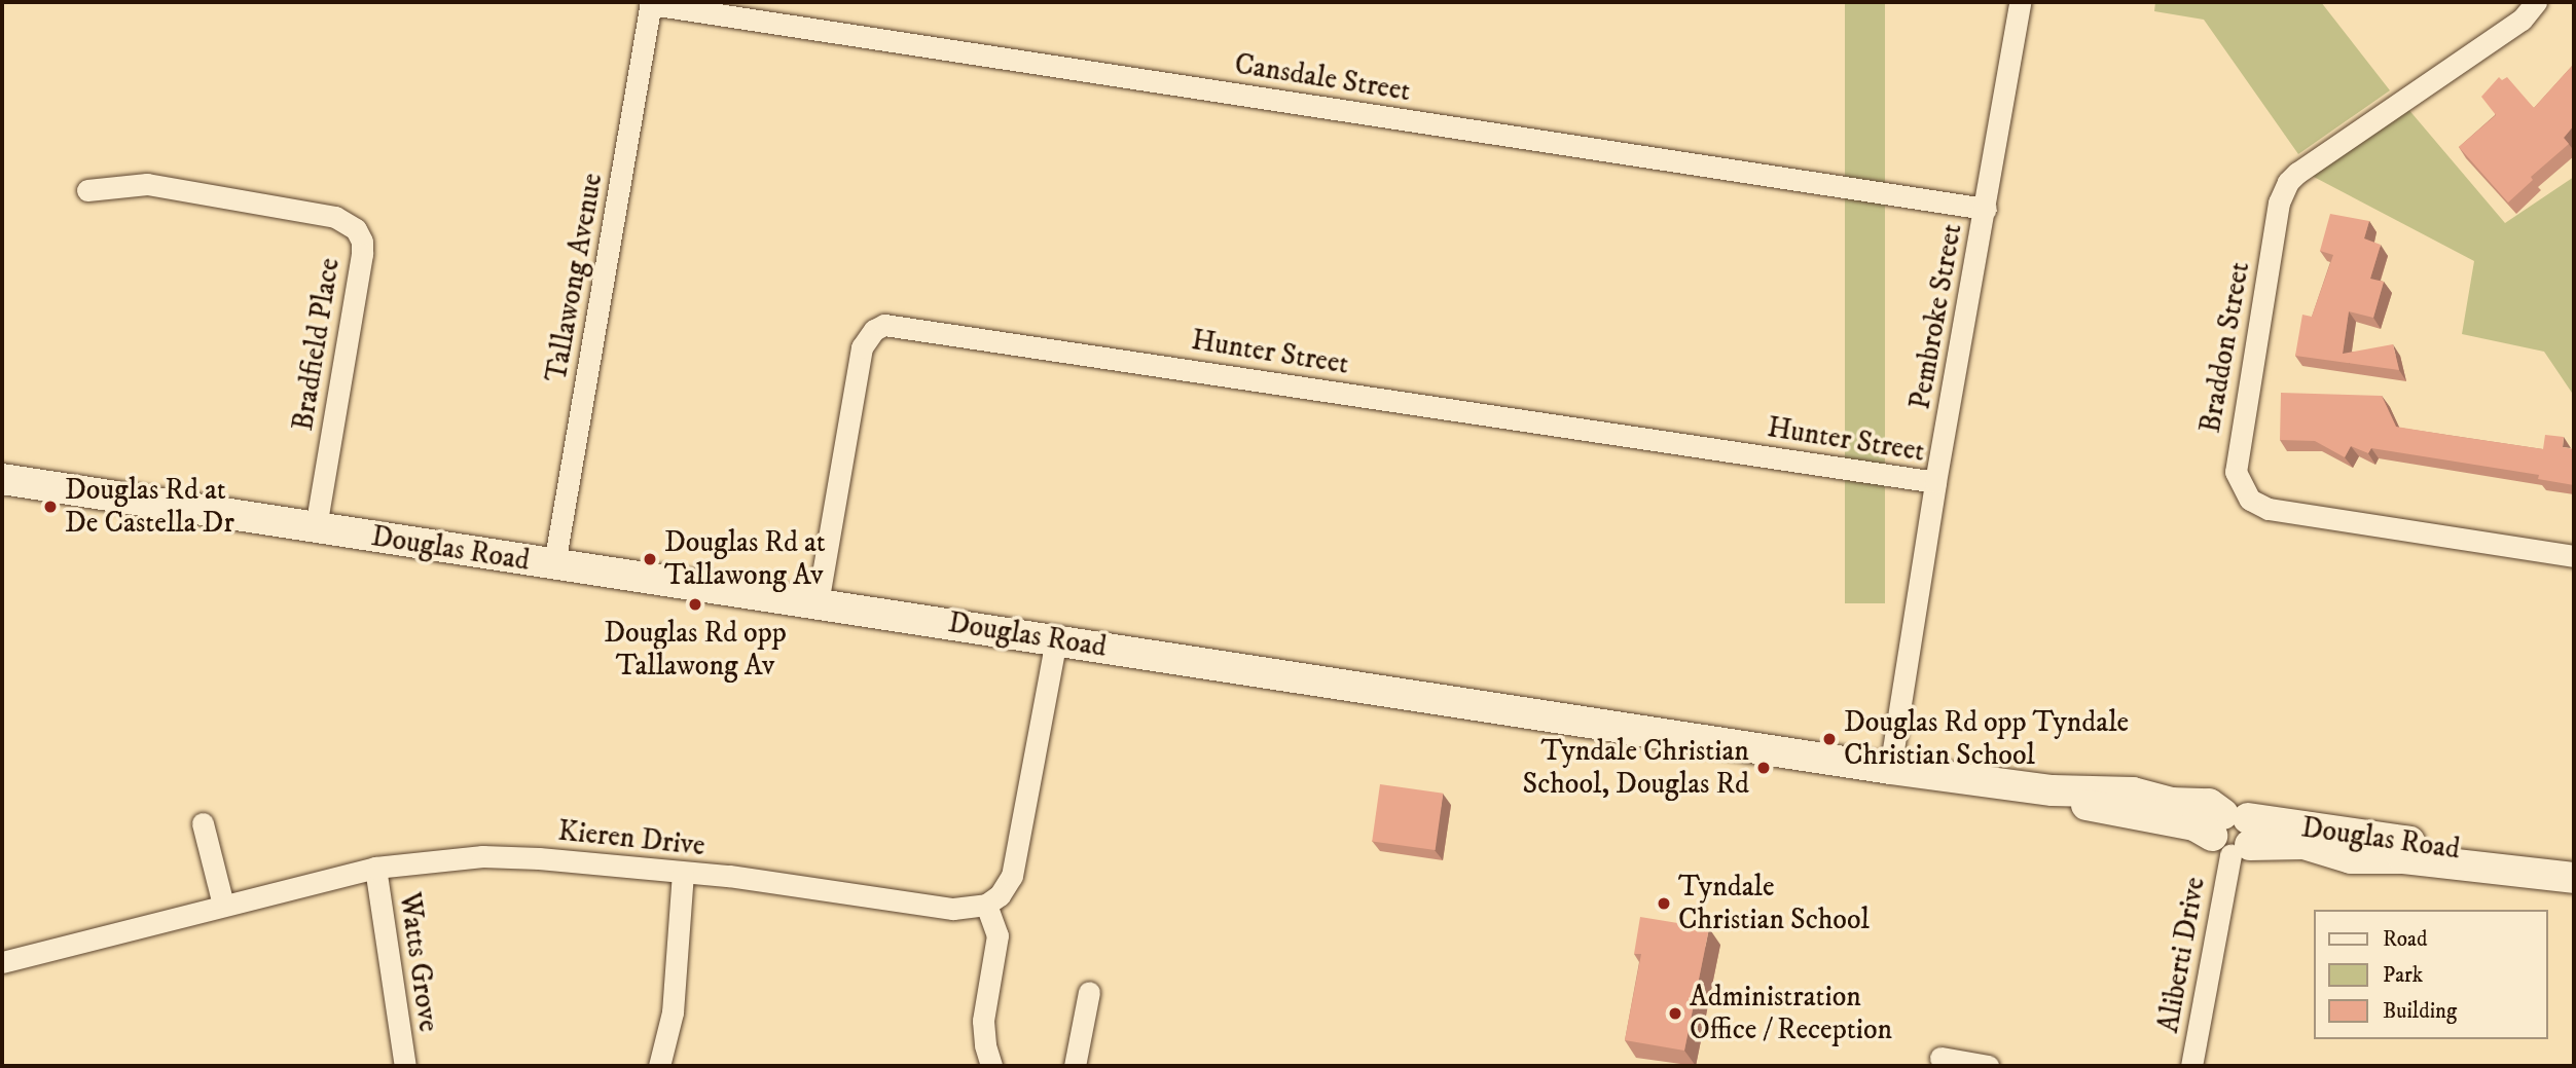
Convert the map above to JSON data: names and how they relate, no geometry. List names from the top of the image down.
{
  "streets": {
    "street": [
      "Cansdale Street",
      "Tallawong Avenue",
      "Pembroke Street",
      "Bradfield Place",
      "Braddon Street",
      "Hunter Street",
      "Douglas Road",
      "Kieren Drive",
      "Aliberti Drive",
      "Watts Grove"
    ]
  },
  "crossings": [
    ["Cansdale Street", "Tallawong Avenue"],
    ["Cansdale Street", "Pembroke Street"],
    ["Tallawong Avenue", "Douglas Road"],
    ["Pembroke Street", "Hunter Street"],
    ["Pembroke Street", "Douglas Road"],
    ["Bradfield Place", "Douglas Road"],
    ["Hunter Street", "Douglas Road"],
    ["Douglas Road", "Aliberti Drive"],
    ["Kieren Drive", "Watts Grove"]
  ],
  "places": [
    "Douglas Rd at De Castella Dr",
    "Douglas Rd at Tallawong Av",
    "Douglas Rd opp Tallawong Av",
    "Douglas Rd opp Tyndale Christian School",
    "Tyndale Christian School, Douglas Rd",
    "Tyndale Christian School",
    "Administration Office / Reception"
  ],
  "legend": ["Road", "Park", "Building"]
}
